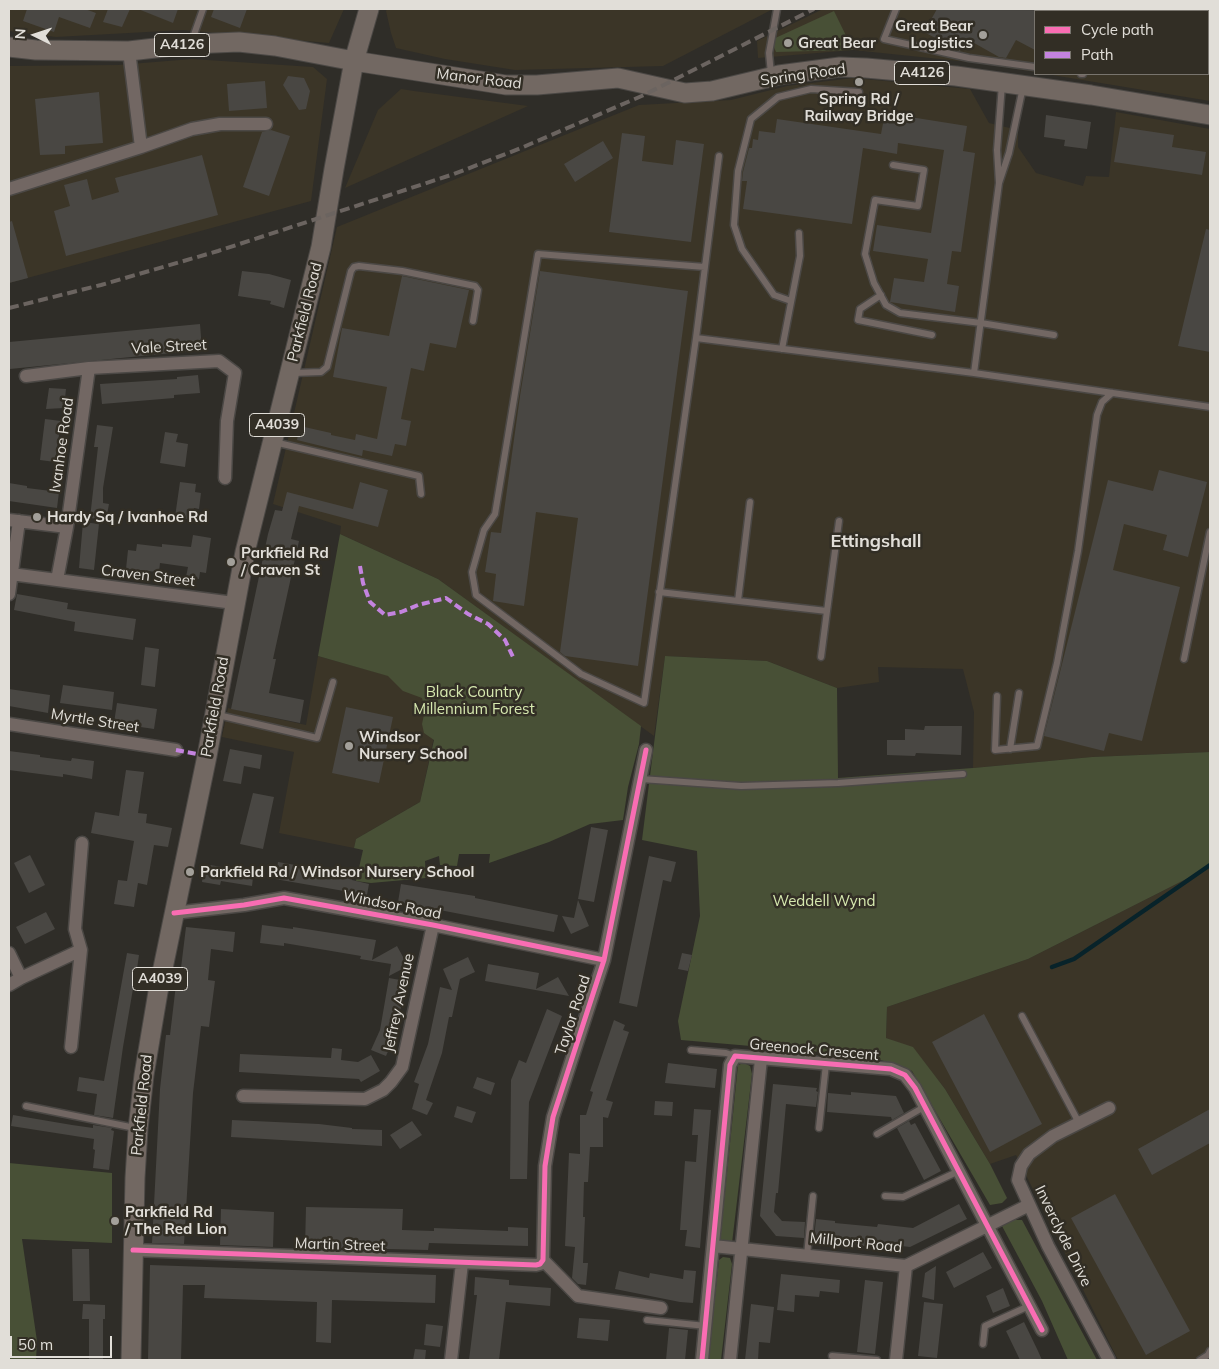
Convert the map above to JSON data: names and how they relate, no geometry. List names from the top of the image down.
{
  "streets": {
    "main road": [
      "A4126",
      "Spring Road",
      "Manor Road",
      "Parkfield Road",
      "A4039"
    ],
    "street": [
      "Vale Street",
      "Ivanhoe Road",
      "Craven Street",
      "Myrtle Street",
      "Windsor Road",
      "Jeffrey Avenue",
      "Taylor Road",
      "Greenock Crescent",
      "Inverclyde Drive",
      "Millport Road",
      "Martin Street"
    ]
  },
  "crossings": [
    ["A4126", "Manor Road"],
    ["A4126", "Parkfield Road"],
    ["A4126", "A4039"],
    ["Spring Road", "Manor Road"],
    ["Manor Road", "Parkfield Road"],
    ["Manor Road", "A4039"],
    ["Parkfield Road", "A4039"],
    ["Parkfield Road", "Craven Street"],
    ["Parkfield Road", "Windsor Road"],
    ["Parkfield Road", "Martin Street"],
    ["Vale Street", "Ivanhoe Road"],
    ["Ivanhoe Road", "Craven Street"],
    ["Windsor Road", "Jeffrey Avenue"],
    ["Windsor Road", "Taylor Road"],
    ["Taylor Road", "Martin Street"],
    ["Greenock Crescent", "Millport Road"],
    ["Inverclyde Drive", "Millport Road"]
  ],
  "districts": ["Ettingshall"],
  "parks": ["Black Country Millennium Forest", "Weddell Wynd"],
  "places": [
    "Great Bear Logistics",
    "Great Bear",
    "Spring Rd / Railway Bridge",
    "Hardy Sq / Ivanhoe Rd",
    "Parkfield Rd / Craven St",
    "Windsor Nursery School",
    "Parkfield Rd / Windsor Nursery School",
    "Parkfield Rd / The Red Lion"
  ],
  "legend": ["Cycle path", "Path"],
  "scale_bar": "50 m",
  "north": "left"
}
